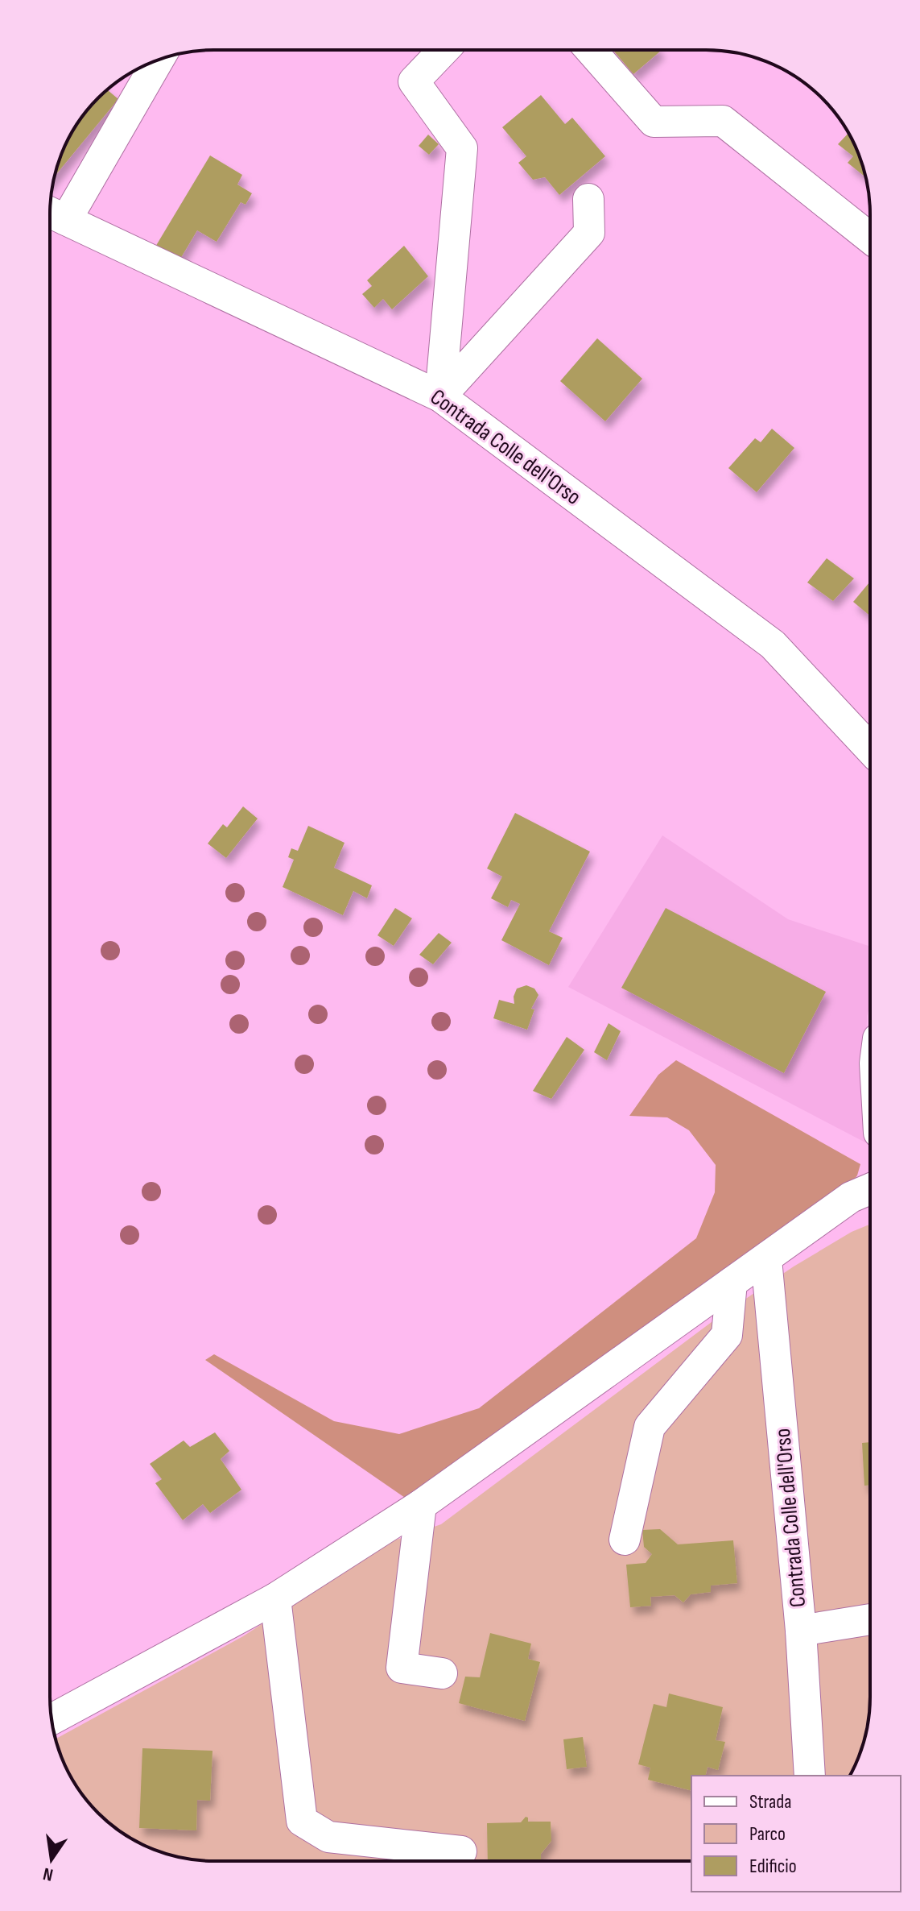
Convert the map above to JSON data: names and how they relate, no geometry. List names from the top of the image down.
{
  "streets": {
    "street": ["Contrada Colle dell'Orso"]
  },
  "legend": ["Strada", "Parco", "Edificio"],
  "north": "bottom"
}
